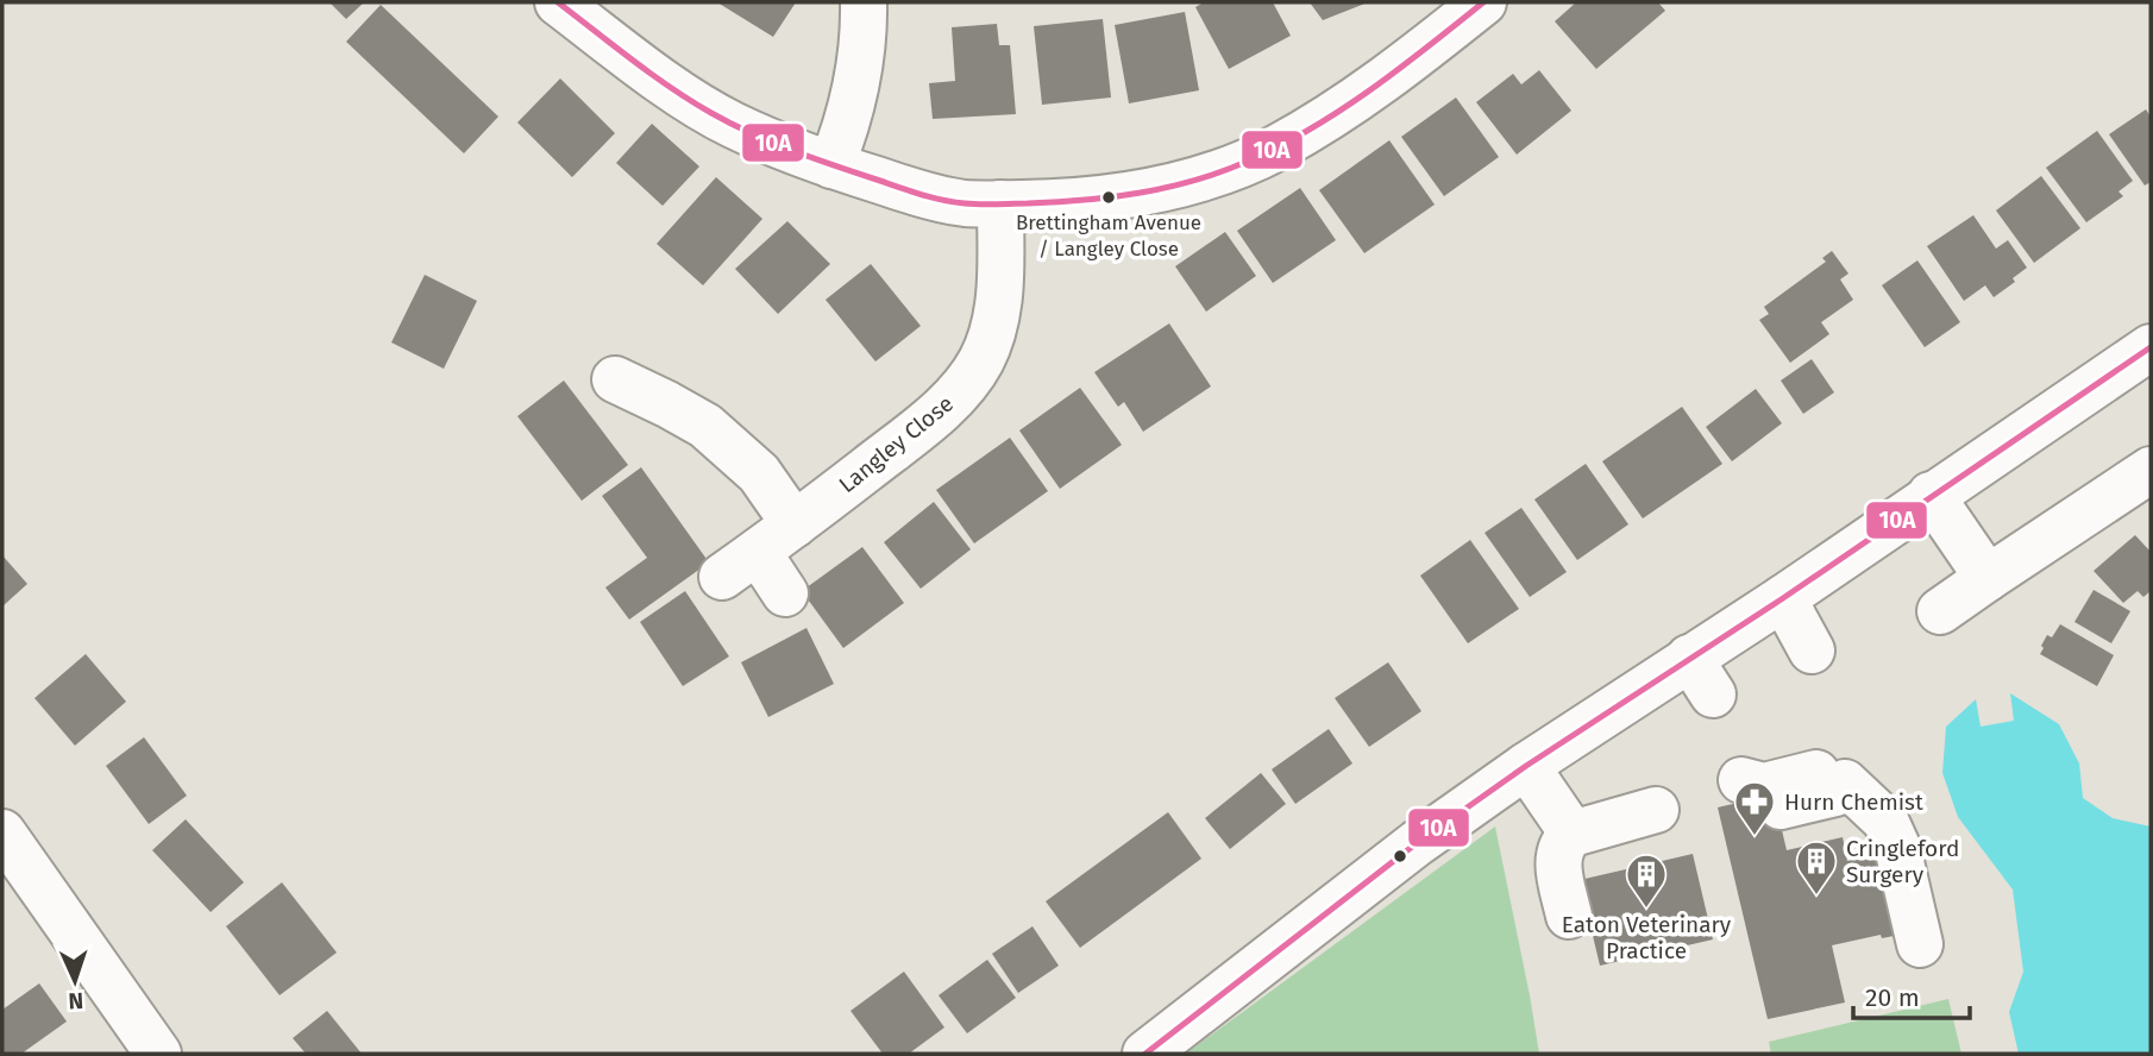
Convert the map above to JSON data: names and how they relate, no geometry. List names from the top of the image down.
{
  "streets": {
    "street": ["Langley Close"]
  },
  "places": {
    "other": ["Brettingham Avenue / Langley Close"],
    "pharmacy": ["Hurn Chemist"],
    "building": ["Cringleford Surgery", "Eaton Veterinary Practice"]
  },
  "lines": ["transit line 10A"],
  "scale_bar": "20 m",
  "north": "bottom"
}
